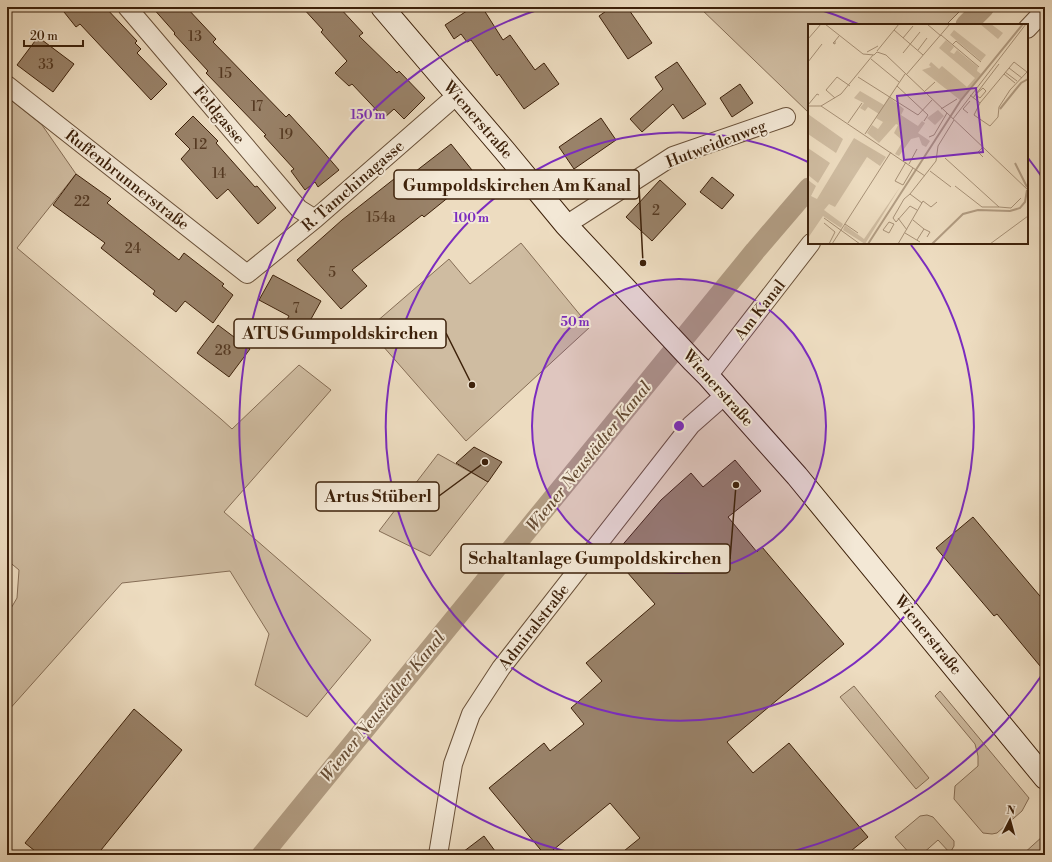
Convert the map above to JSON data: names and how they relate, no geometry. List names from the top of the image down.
{
  "streets": {
    "street": [
      "Feldgasse",
      "Wienerstraße",
      "Hutweidenweg",
      "Ruffenbrunnerstraße",
      "R. Tamchinagasse",
      "Am Kanal",
      "Admiralstraße"
    ]
  },
  "crossings": [
    ["Feldgasse", "R. Tamchinagasse"],
    ["Wienerstraße", "Hutweidenweg"],
    ["Wienerstraße", "R. Tamchinagasse"],
    ["Wienerstraße", "Am Kanal"],
    ["Wienerstraße", "Admiralstraße"],
    ["Ruffenbrunnerstraße", "R. Tamchinagasse"]
  ],
  "water": ["Wiener Neustädter Kanal"],
  "places": [
    "Gumpoldskirchen Am Kanal",
    "ATUS Gumpoldskirchen",
    "Artus Stüberl",
    "Schaltanlage Gumpoldskirchen"
  ],
  "house_numbers": [
    "13",
    "33",
    "15",
    "17",
    "19",
    "12",
    "14",
    "22",
    "2",
    "154a",
    "24",
    "5",
    "7",
    "28"
  ],
  "scale_bar": "20 m",
  "north": "top",
  "rings": ["150 m", "100 m", "50 m"]
}
